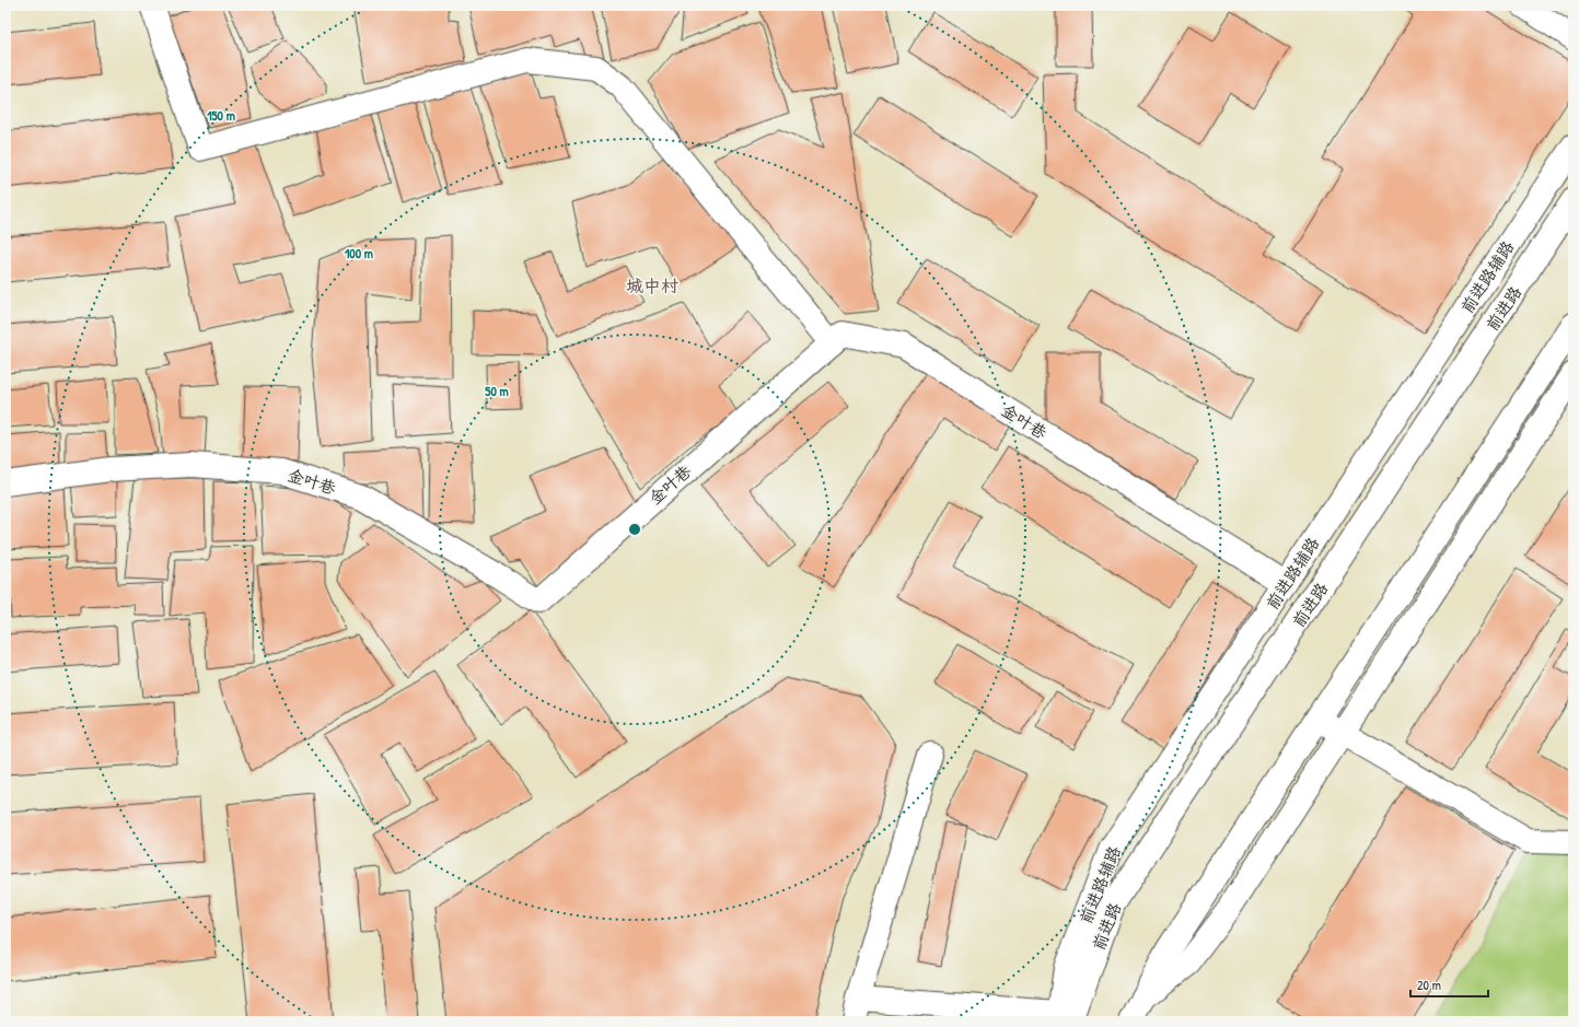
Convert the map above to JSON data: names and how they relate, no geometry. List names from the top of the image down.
{
  "streets": {
    "street": ["前进路辅路", "前进路", "金叶巷"]
  },
  "crossings": [
    ["前进路辅路", "前进路"],
    ["前进路辅路", "金叶巷"]
  ],
  "districts": ["城中村"],
  "scale_bar": "20 m",
  "rings": ["150 m", "100 m", "50 m"]
}
